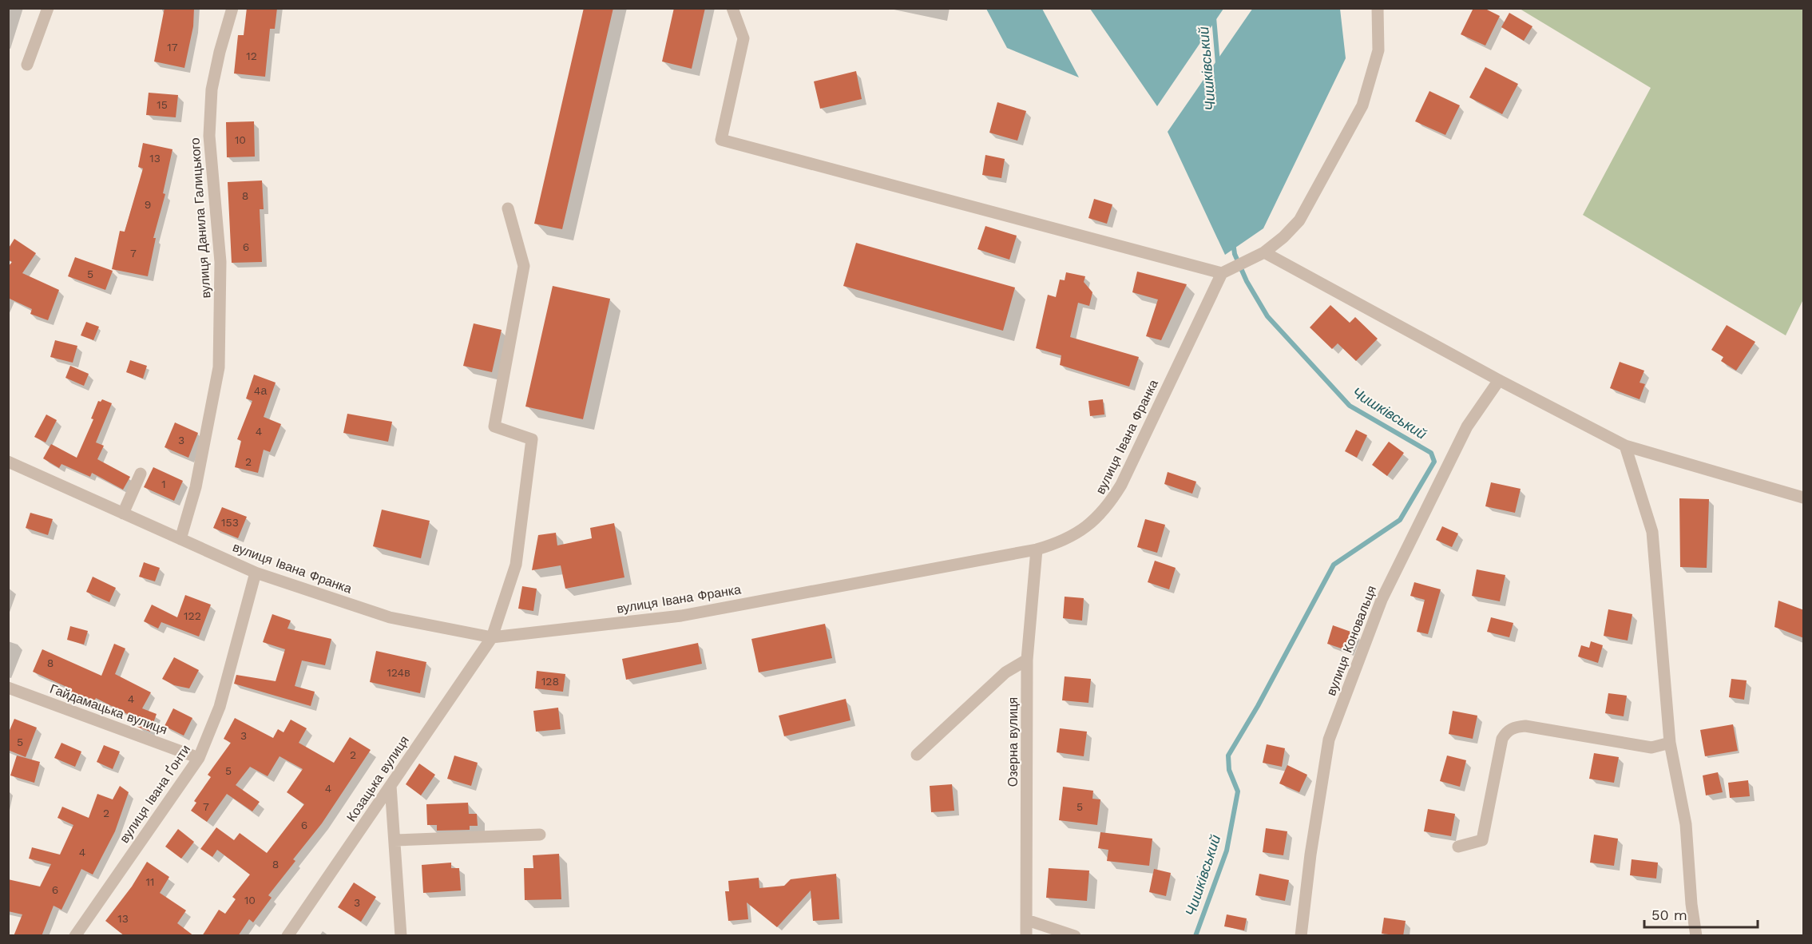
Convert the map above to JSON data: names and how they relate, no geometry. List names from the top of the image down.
{
  "streets": {
    "street": [
      "вулиця Данила Галицького",
      "вулиця Івана Франка",
      "вулиця Коновальця",
      "Гайдамацька вулиця",
      "Озерна вулиця",
      "Козацька вулиця",
      "вулиця Івана Ґонти"
    ]
  },
  "crossings": [
    ["вулиця Данила Галицького", "вулиця Івана Франка"],
    ["вулиця Івана Франка", "Озерна вулиця"],
    ["вулиця Івана Франка", "Козацька вулиця"],
    ["вулиця Івана Франка", "вулиця Івана Ґонти"],
    ["Гайдамацька вулиця", "вулиця Івана Ґонти"]
  ],
  "water": ["Чишківський"],
  "house_numbers": [
    "17",
    "12",
    "15",
    "10",
    "13",
    "8",
    "9",
    "6",
    "7",
    "5",
    "4а",
    "4",
    "3",
    "2",
    "1",
    "153",
    "122",
    "8",
    "124в",
    "128",
    "4",
    "3",
    "5",
    "2",
    "5",
    "4",
    "7",
    "5",
    "2",
    "6",
    "4",
    "8",
    "11",
    "6",
    "10",
    "3",
    "13"
  ],
  "scale_bar": "50 m"
}
